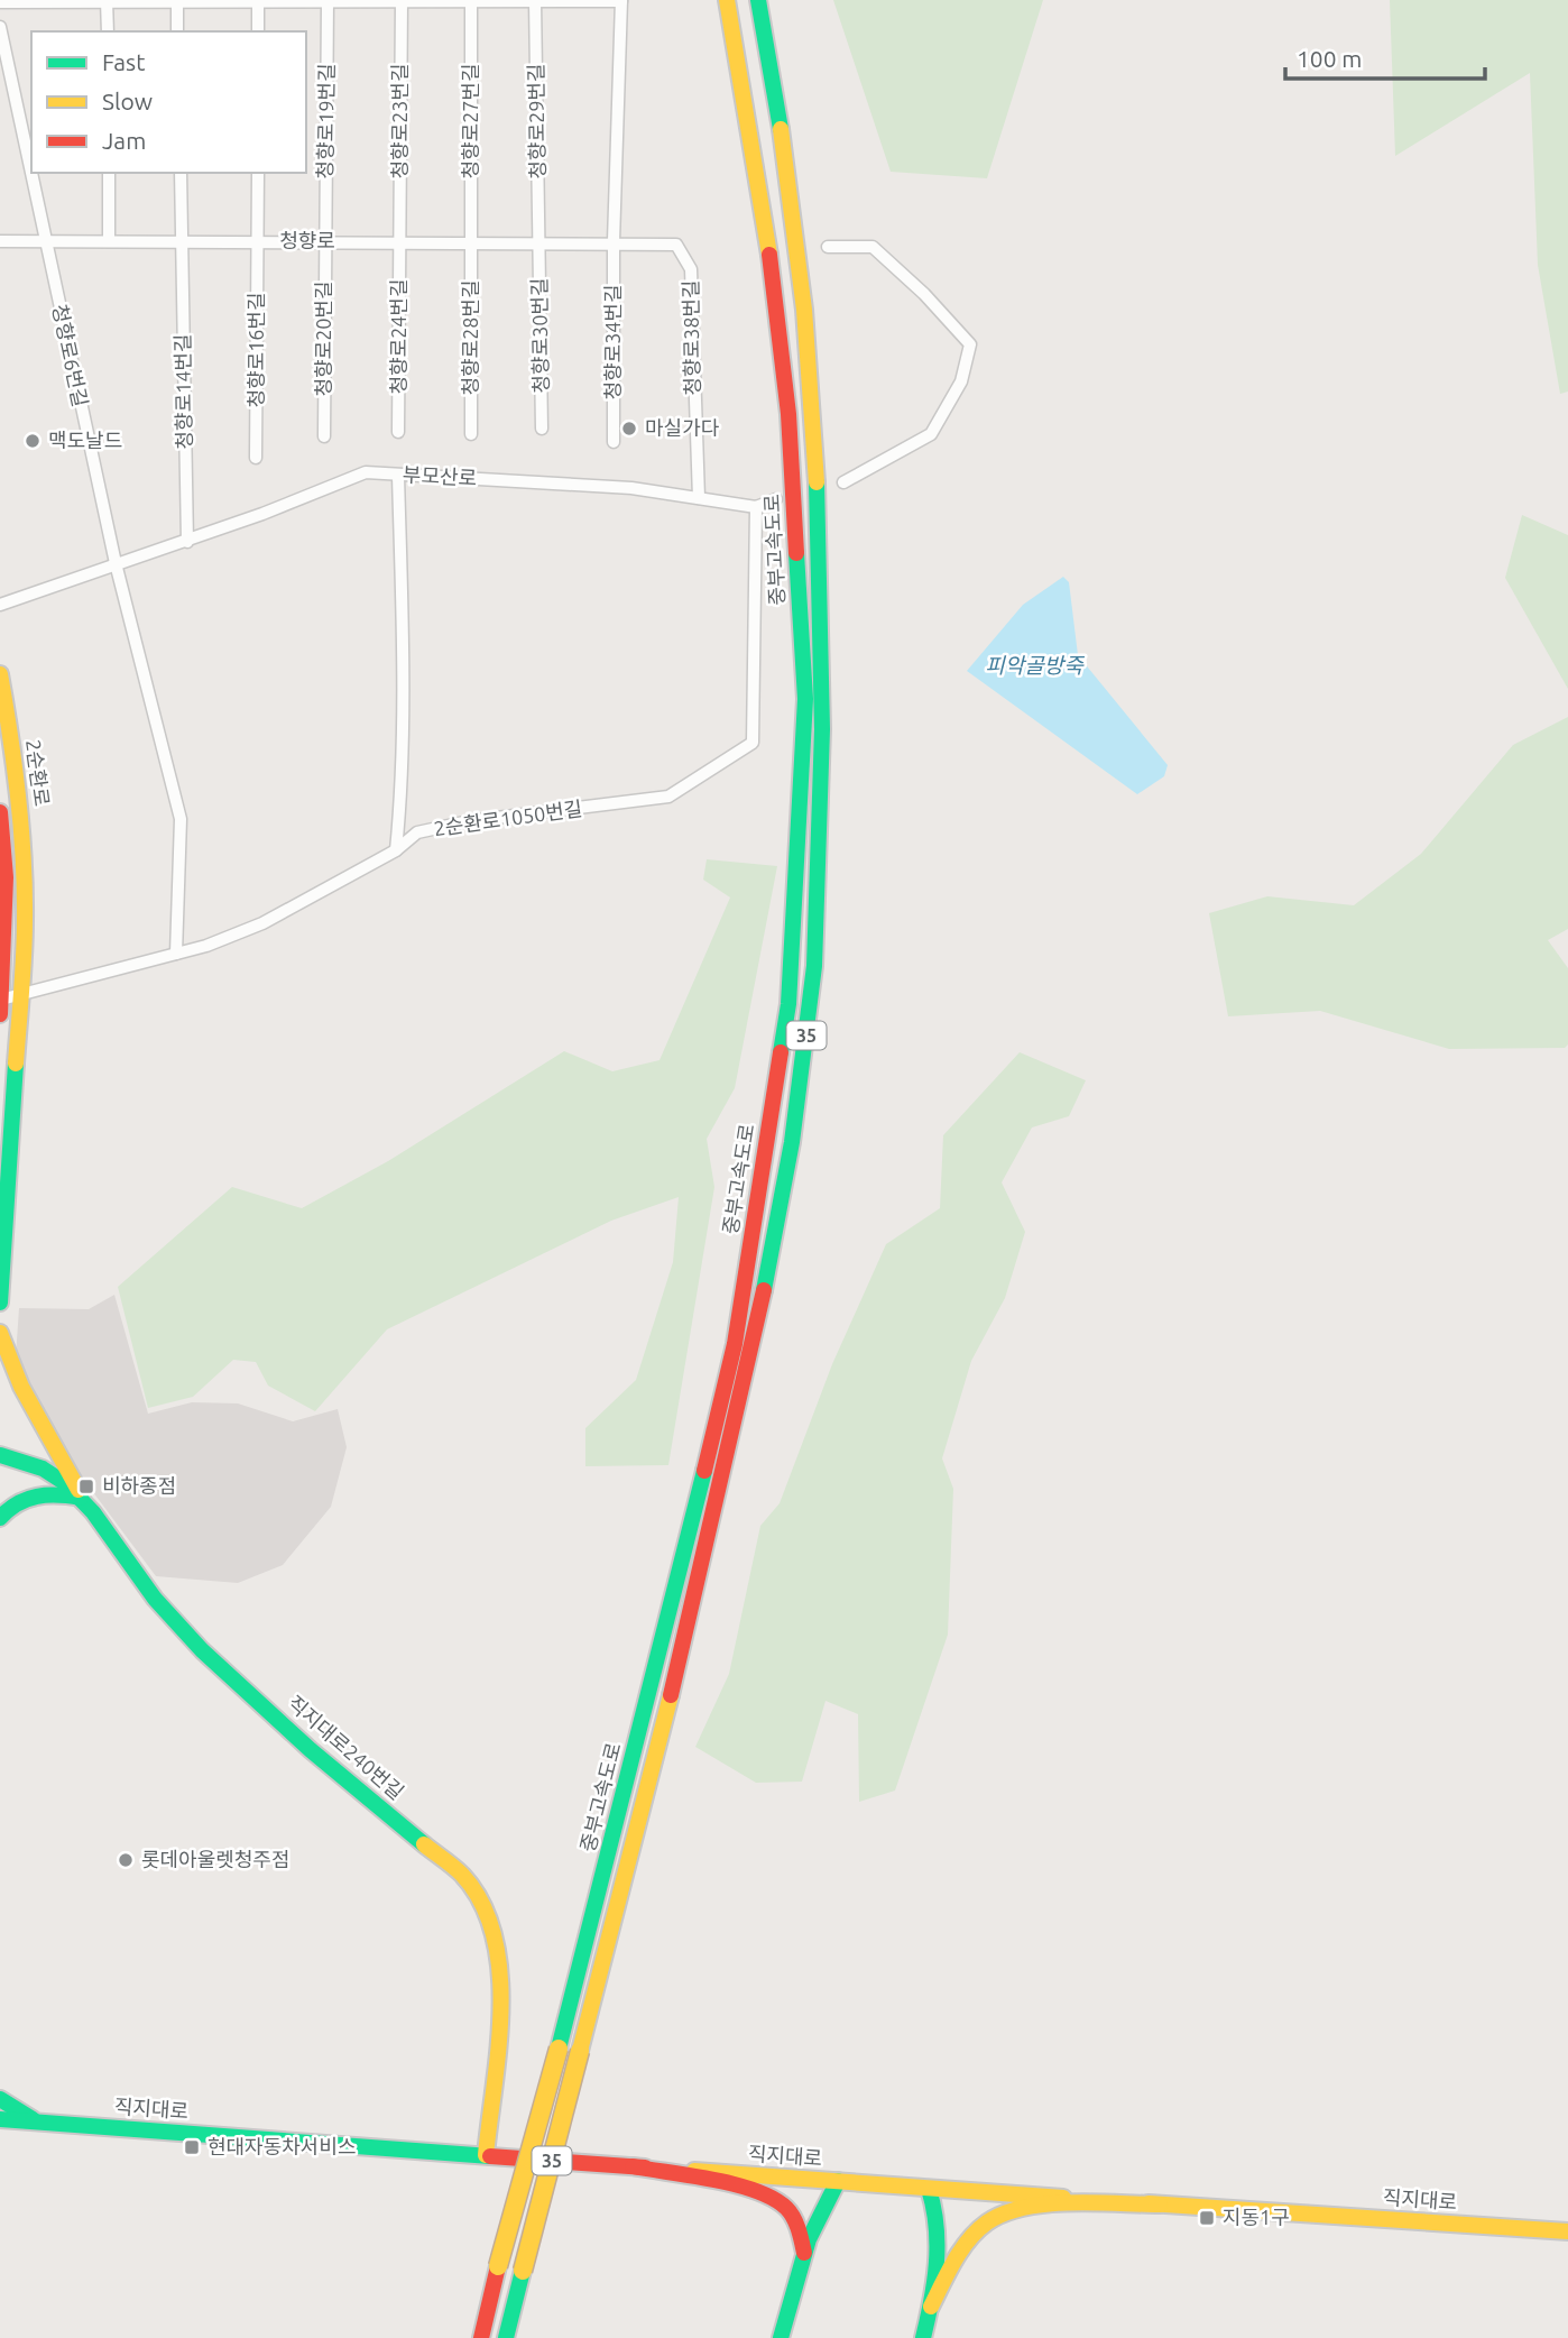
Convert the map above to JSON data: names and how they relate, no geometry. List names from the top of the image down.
{
  "streets": {
    "main road": [
      "중부고속도로",
      "2순환로",
      "35",
      "직지대로240번길",
      "직지대로"
    ],
    "street": [
      "청향로19번길",
      "청향로23번길",
      "청향로27번길",
      "청향로29번길",
      "청향로",
      "청향로30번길",
      "청향로24번길",
      "청향로28번길",
      "청향로38번길",
      "청향로20번길",
      "청향로34번길",
      "청향로16번길",
      "청향로6번길",
      "청향로14번길",
      "부모산로",
      "2순환로1050번길"
    ]
  },
  "crossings": [
    ["청향로19번길", "청향로"],
    ["청향로19번길", "청향로20번길"],
    ["청향로23번길", "청향로"],
    ["청향로23번길", "청향로24번길"],
    ["청향로27번길", "청향로"],
    ["청향로27번길", "청향로28번길"],
    ["청향로29번길", "청향로"],
    ["청향로29번길", "청향로30번길"],
    ["청향로", "청향로30번길"],
    ["청향로", "청향로24번길"],
    ["청향로", "청향로28번길"],
    ["청향로", "청향로38번길"],
    ["청향로", "청향로20번길"],
    ["청향로", "청향로34번길"],
    ["청향로", "청향로16번길"],
    ["청향로", "청향로6번길"],
    ["청향로", "청향로14번길"],
    ["청향로38번길", "청향로34번길"],
    ["청향로38번길", "부모산로"],
    ["청향로6번길", "부모산로"],
    ["청향로14번길", "부모산로"],
    ["부모산로", "2순환로1050번길"],
    ["2순환로", "2순환로1050번길"],
    ["직지대로240번길", "직지대로"]
  ],
  "water": ["피악골방죽"],
  "places": {
    "other": ["마실가다", "맥도날드", "롯데아울렛청주점"],
    "transit": ["비하종점", "현대자동차서비스", "지동1구"]
  },
  "legend": ["Fast", "Slow", "Jam"],
  "scale_bar": "100 m"
}
